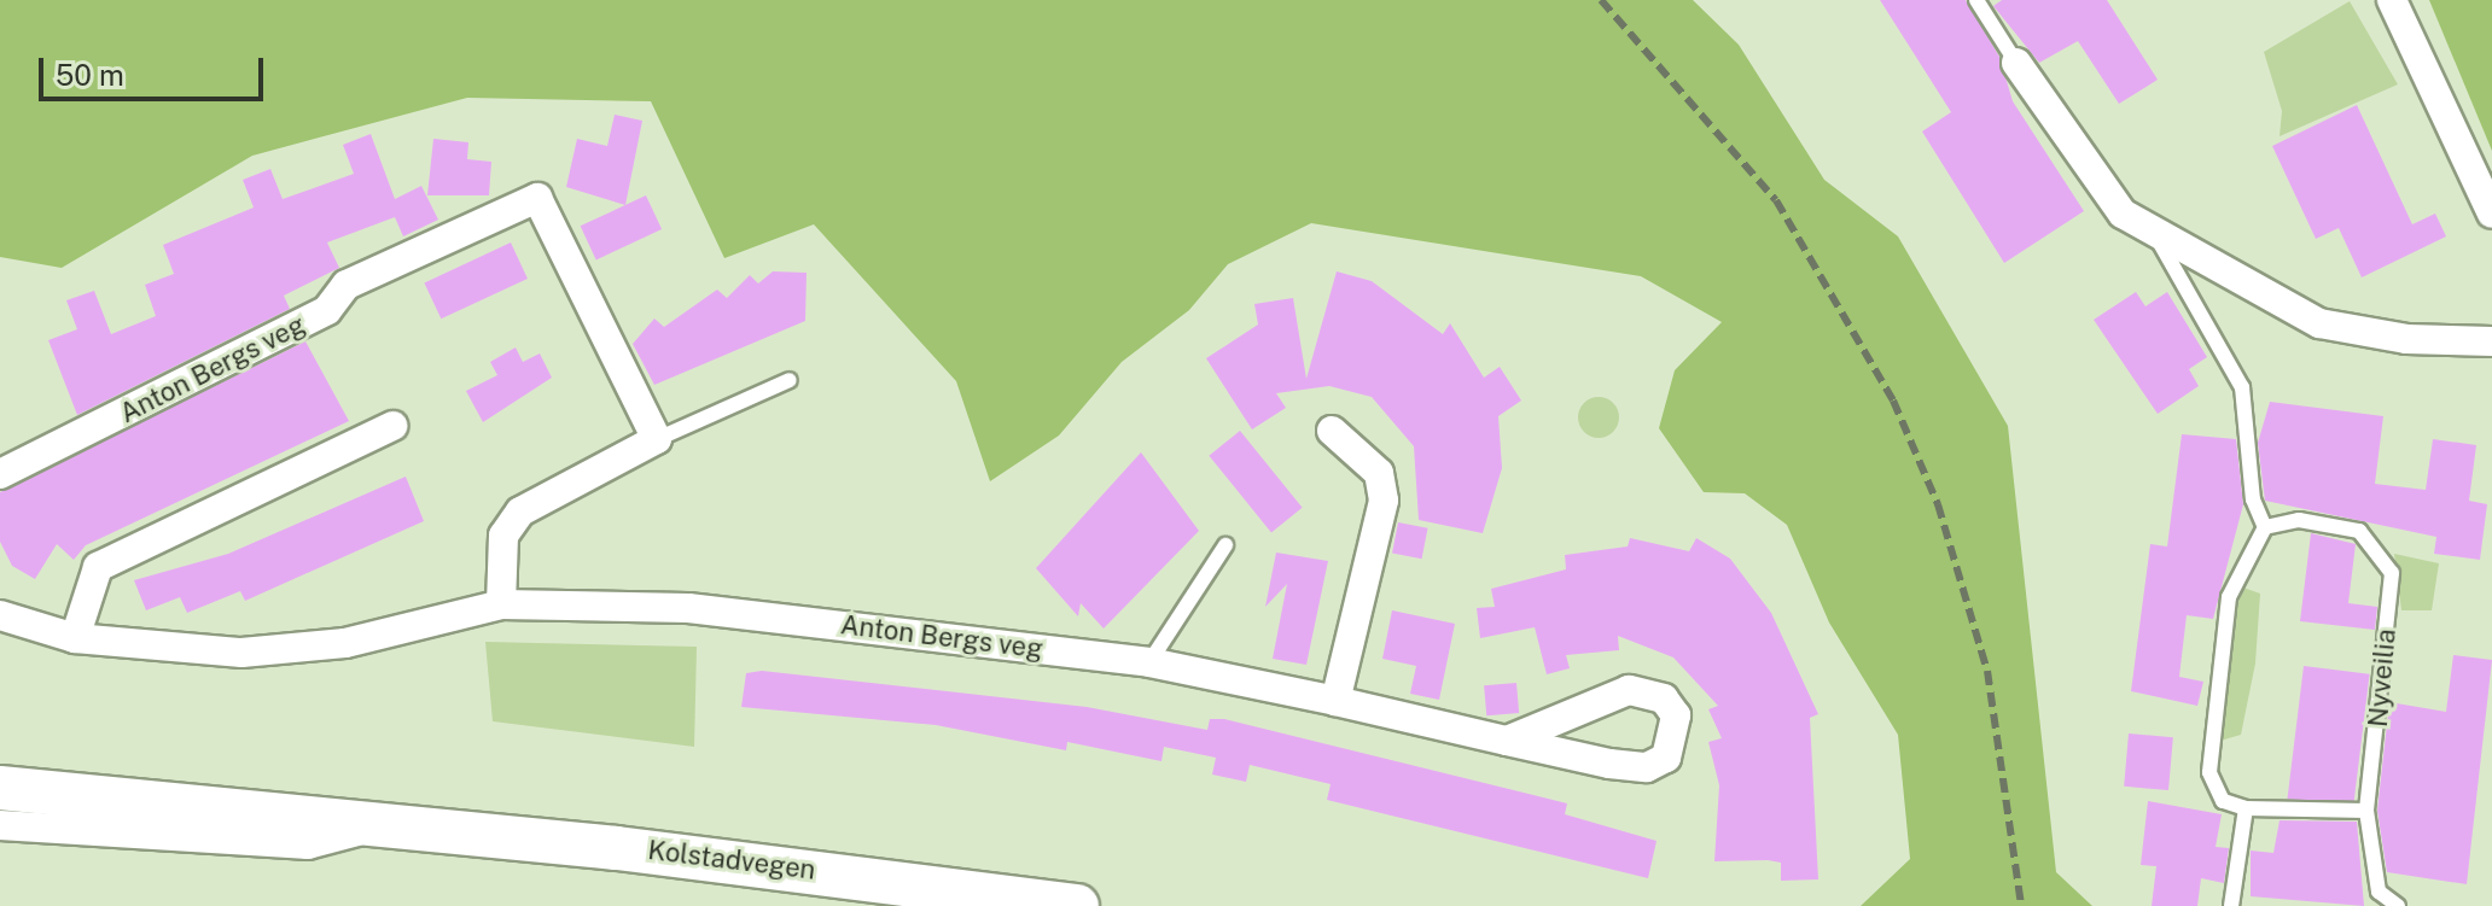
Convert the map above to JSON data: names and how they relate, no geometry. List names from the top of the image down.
{
  "streets": {
    "main road": ["Kolstadvegen"],
    "street": ["Anton Bergs veg"],
    "lane": ["Nyveilia"]
  },
  "scale_bar": "50 m"
}
